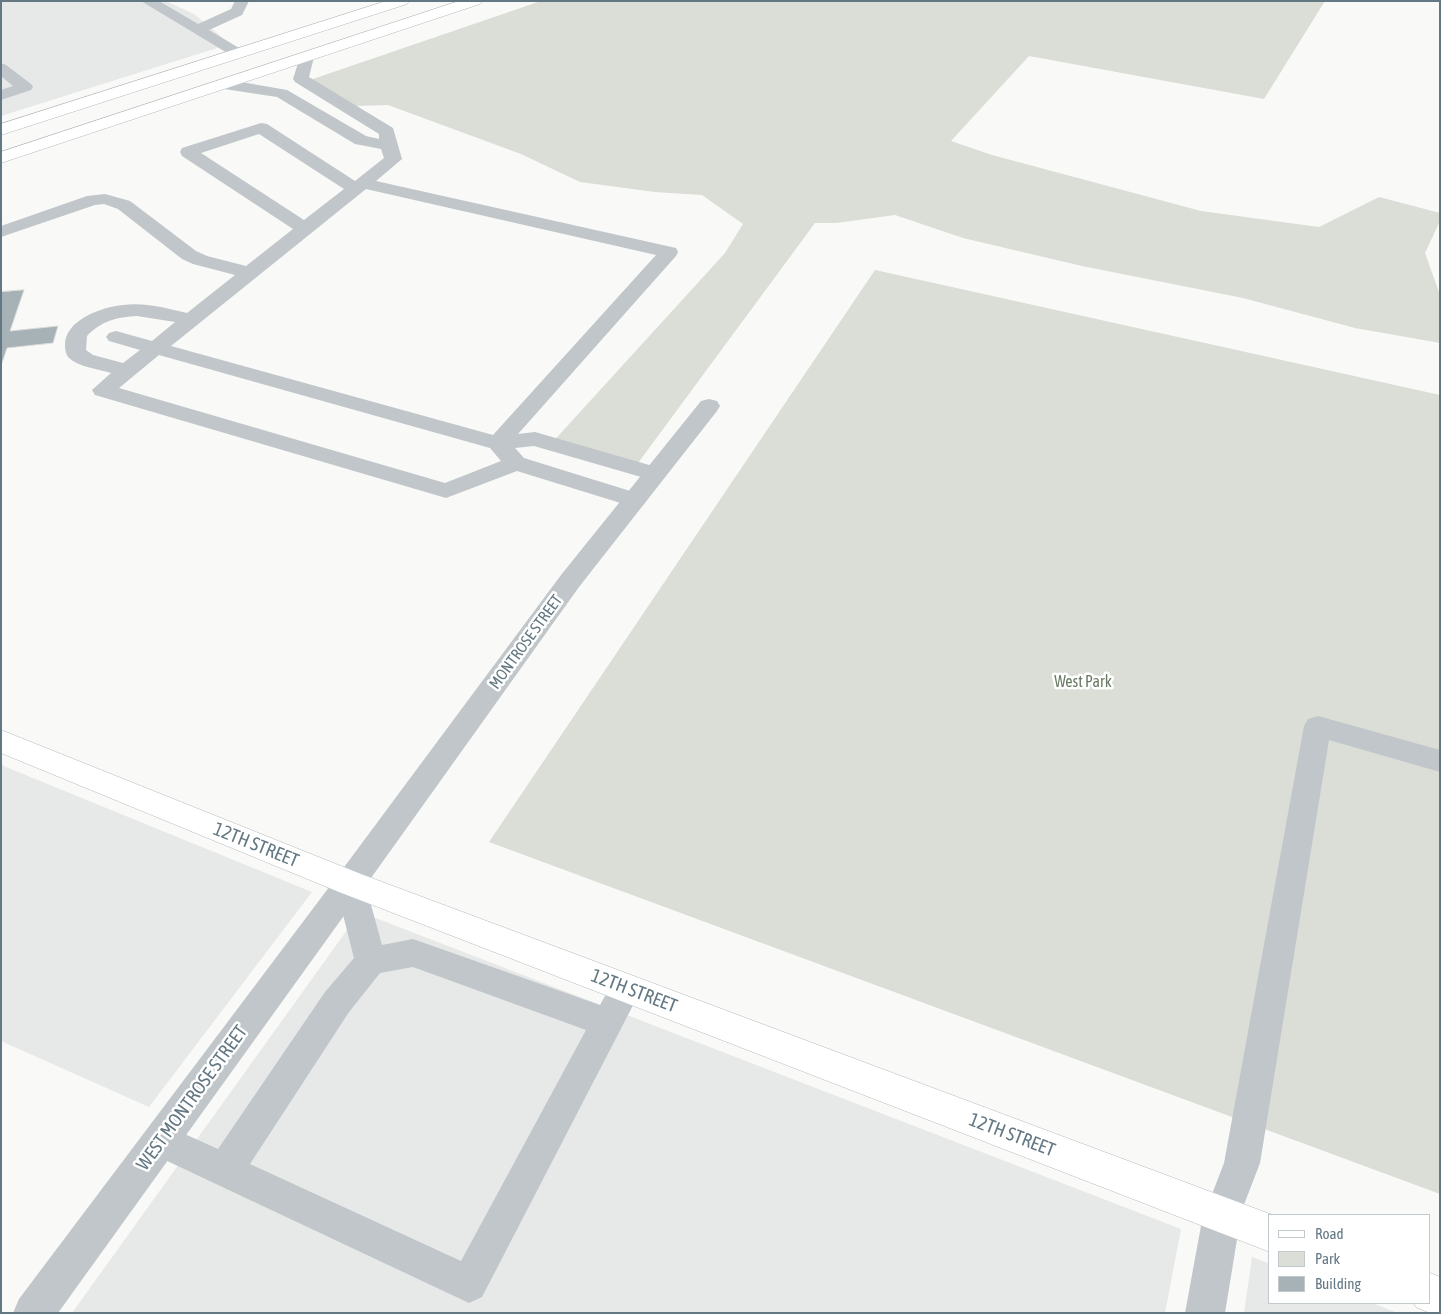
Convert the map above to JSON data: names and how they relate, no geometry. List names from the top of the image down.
{
  "streets": {
    "main road": ["12TH STREET"],
    "street": ["MONTROSE STREET", "WEST MONTROSE STREET"]
  },
  "crossings": [
    ["MONTROSE STREET", "12TH STREET"],
    ["MONTROSE STREET", "WEST MONTROSE STREET"],
    ["12TH STREET", "WEST MONTROSE STREET"]
  ],
  "parks": ["West Park"],
  "legend": ["Road", "Park", "Building"]
}
